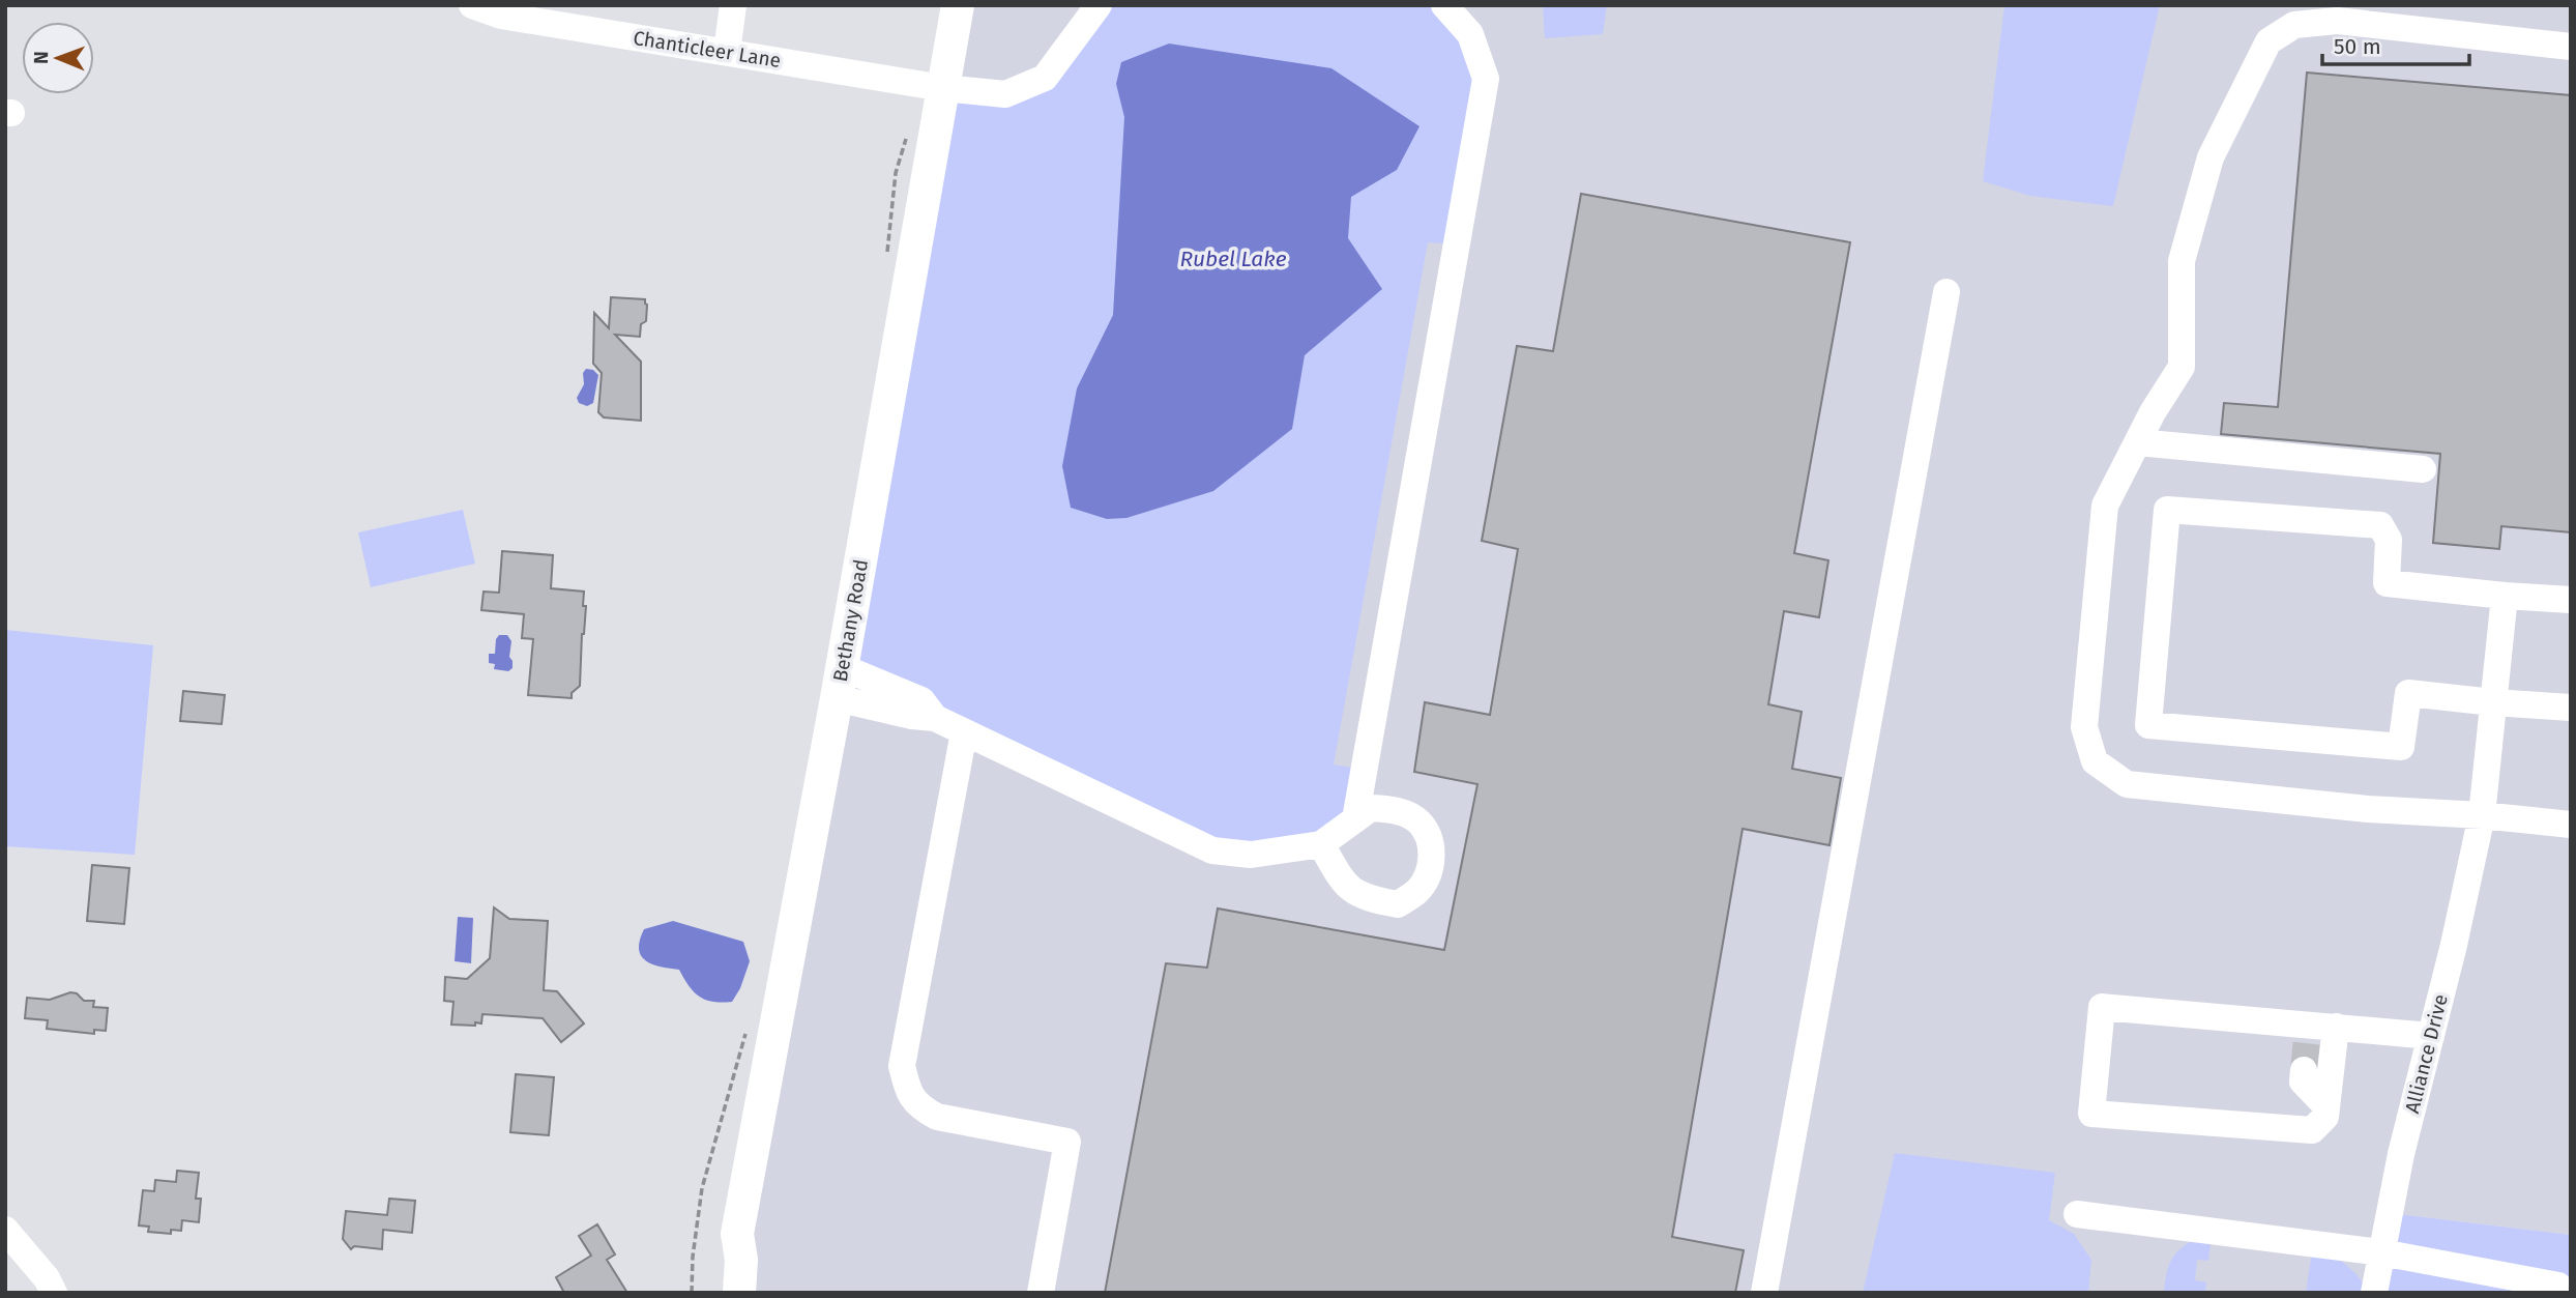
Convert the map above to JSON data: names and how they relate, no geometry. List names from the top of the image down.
{
  "streets": {
    "main road": ["Bethany Road"],
    "street": ["Chanticleer Lane", "Alliance Drive"]
  },
  "crossings": [
    ["Chanticleer Lane", "Bethany Road"]
  ],
  "water": ["Rubel Lake"],
  "scale_bar": "50 m",
  "north": "left"
}
